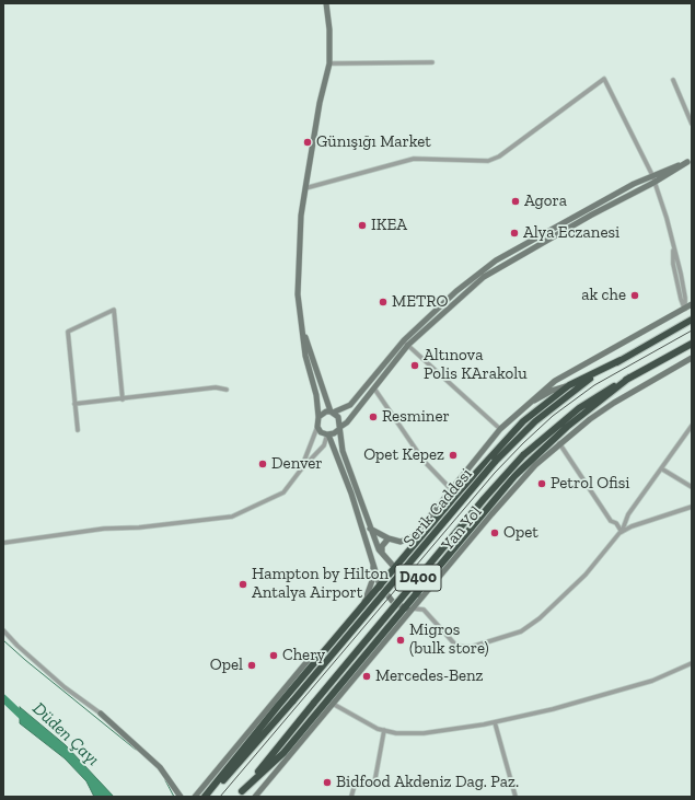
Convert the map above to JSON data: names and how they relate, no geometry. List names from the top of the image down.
{
  "streets": {
    "highway": ["Serik Caddesi", "D400"],
    "street": ["Yan Yol"]
  },
  "water": ["Düden Çayı"],
  "places": [
    "Günışığı Market",
    "Agora",
    "IKEA",
    "Alya Eczanesi",
    "ak che",
    "METRO",
    "Altınova Polis KArakolu",
    "Resminer",
    "Opet Kepez",
    "Denver",
    "Petrol Ofisi",
    "Opet",
    "Hampton by Hilton Antalya Airport",
    "Migros (bulk store)",
    "Chery",
    "Opel",
    "Mercedes-Benz",
    "Bidfood Akdeniz Dag. Paz."
  ]
}
